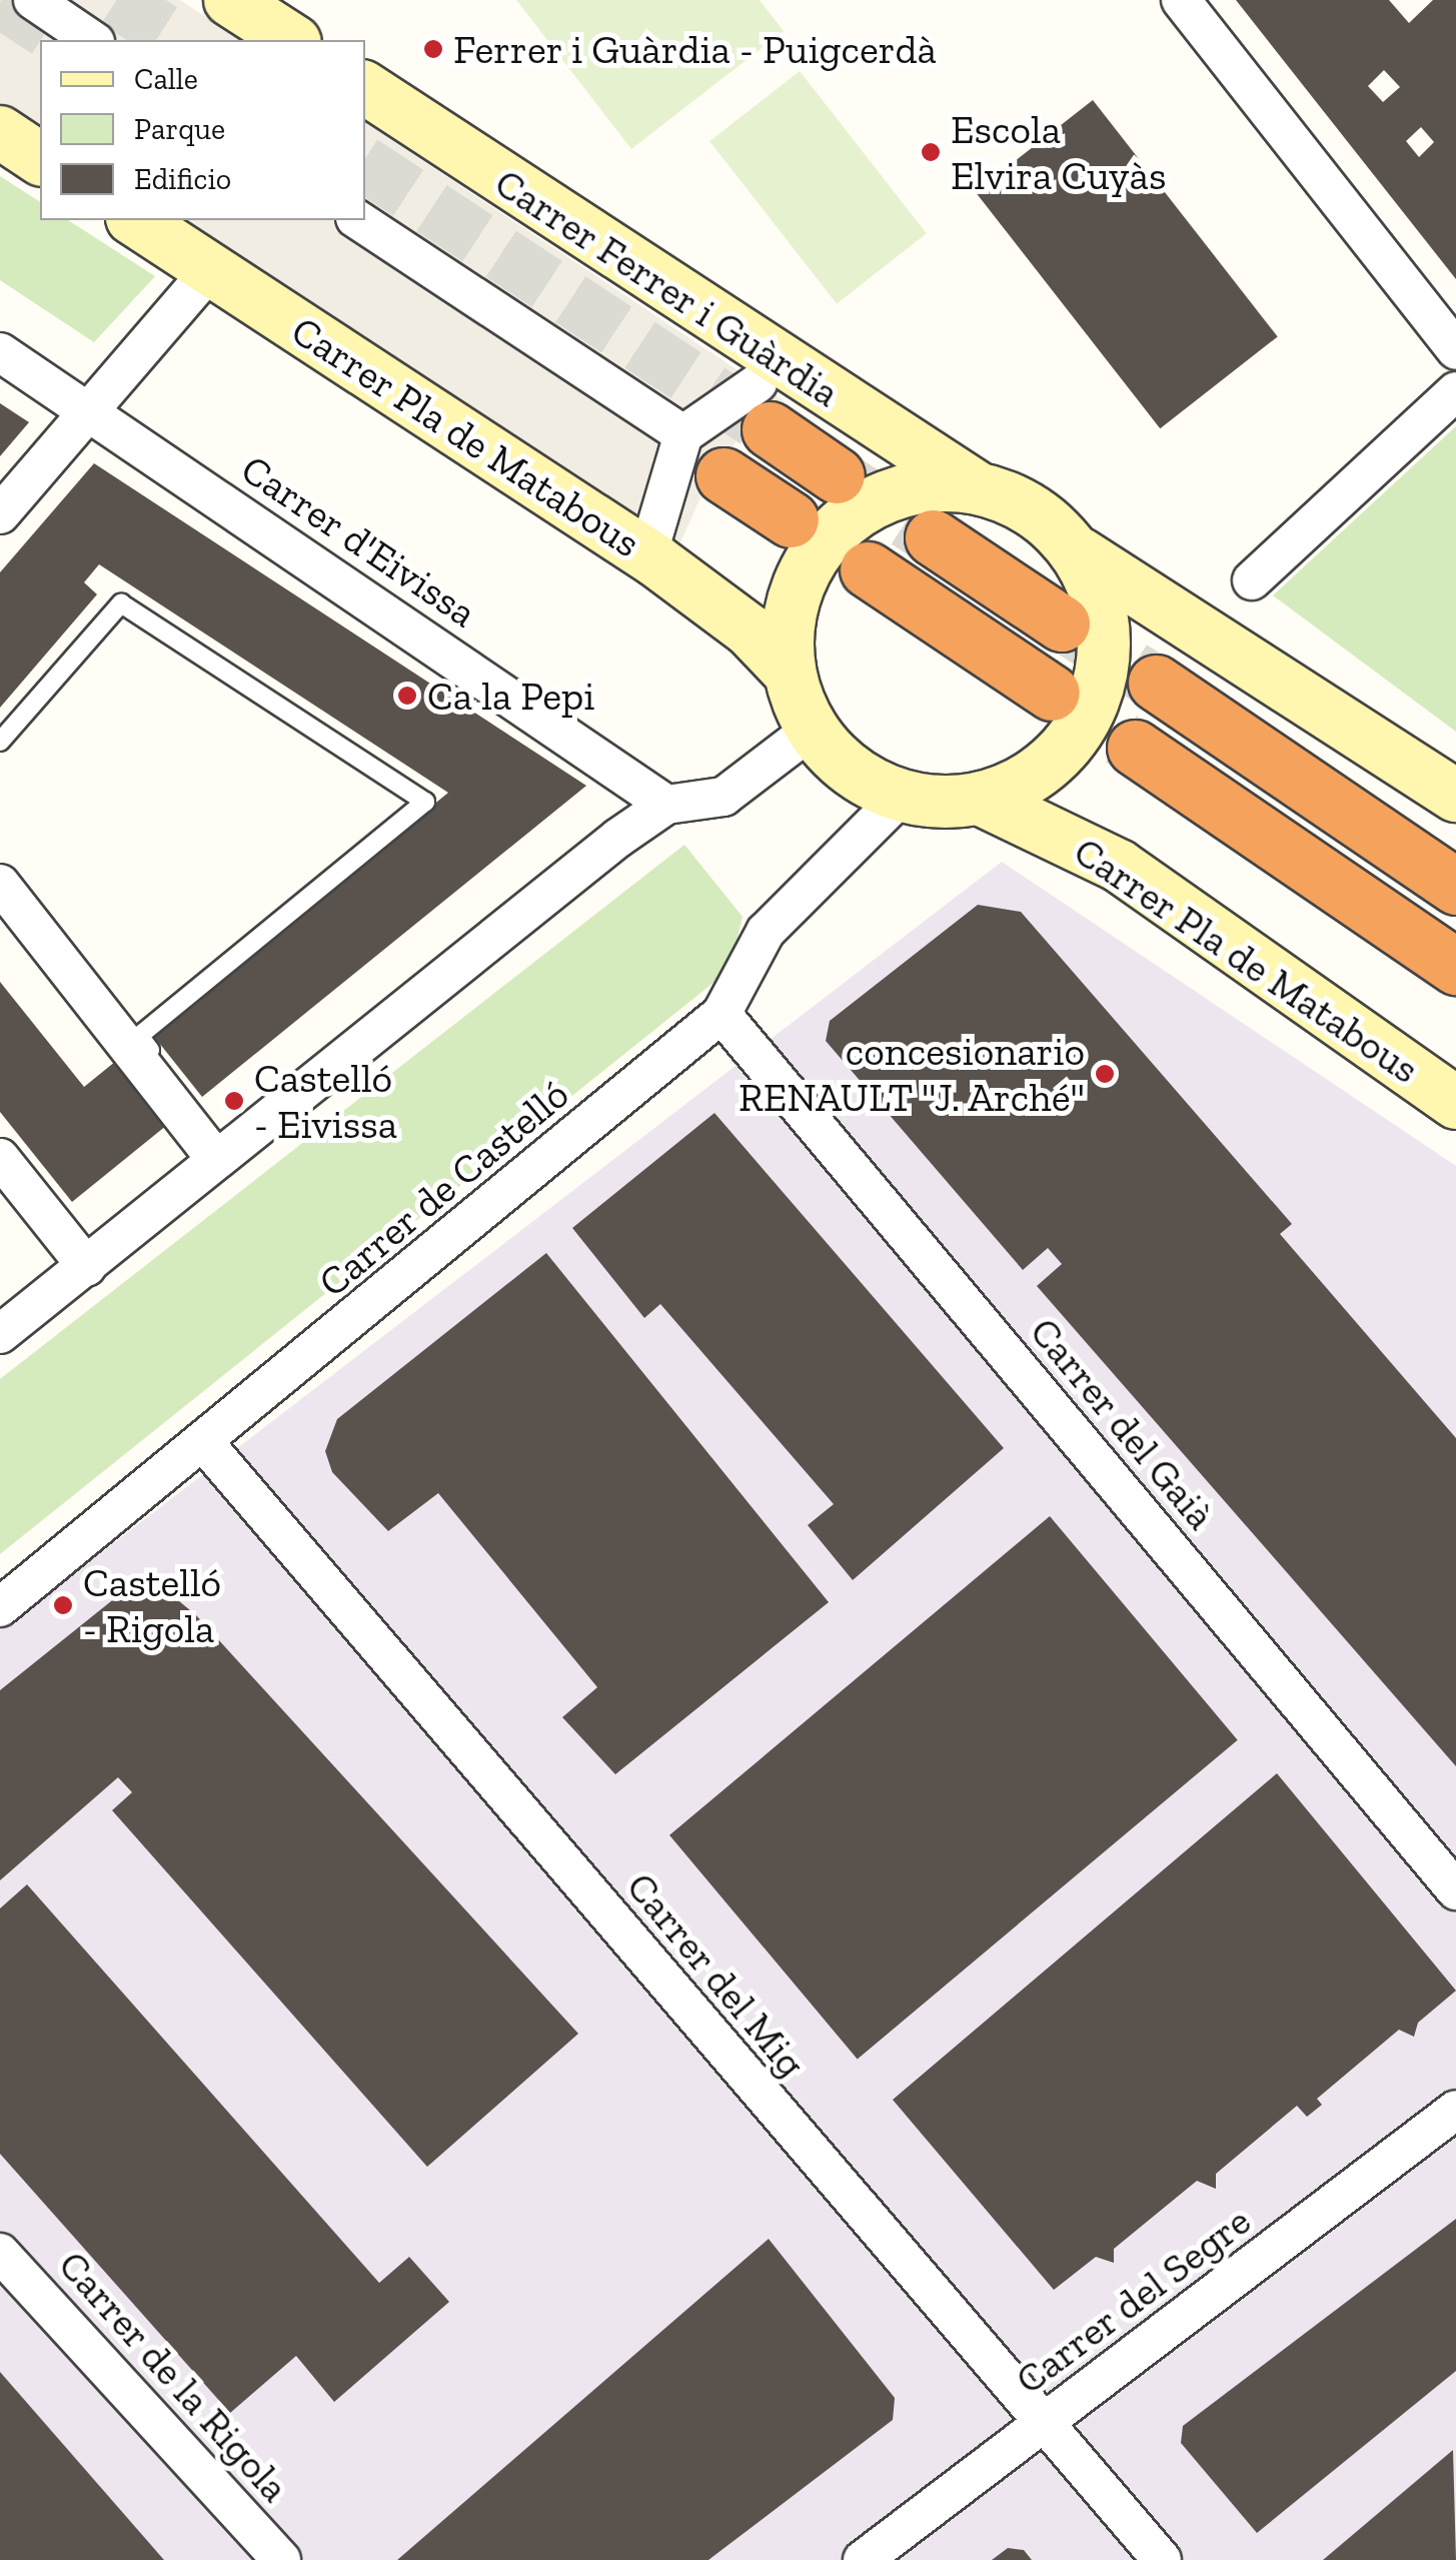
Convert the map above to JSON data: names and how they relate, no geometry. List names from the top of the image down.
{
  "streets": {
    "main road": ["Carrer Ferrer i Guàrdia", "Carrer Pla de Matabous"],
    "street": [
      "Carrer d'Eivissa",
      "Carrer de Castelló",
      "Carrer del Gaià",
      "Carrer del Mig",
      "Carrer del Segre",
      "Carrer de la Rigola"
    ]
  },
  "crossings": [
    ["Carrer Ferrer i Guàrdia", "Carrer Pla de Matabous"],
    ["Carrer Ferrer i Guàrdia", "Carrer de Castelló"],
    ["Carrer Pla de Matabous", "Carrer de Castelló"],
    ["Carrer de Castelló", "Carrer del Gaià"],
    ["Carrer de Castelló", "Carrer del Mig"],
    ["Carrer del Mig", "Carrer del Segre"]
  ],
  "places": [
    "Ferrer i Guàrdia - Puigcerdà",
    "Escola Elvira Cuyàs",
    "Ca la Pepi",
    "concesionario RENAULT \"J. Arché\"",
    "Castelló - Eivissa",
    "Castelló - Rigola"
  ],
  "legend": ["Calle", "Parque", "Edificio"]
}
